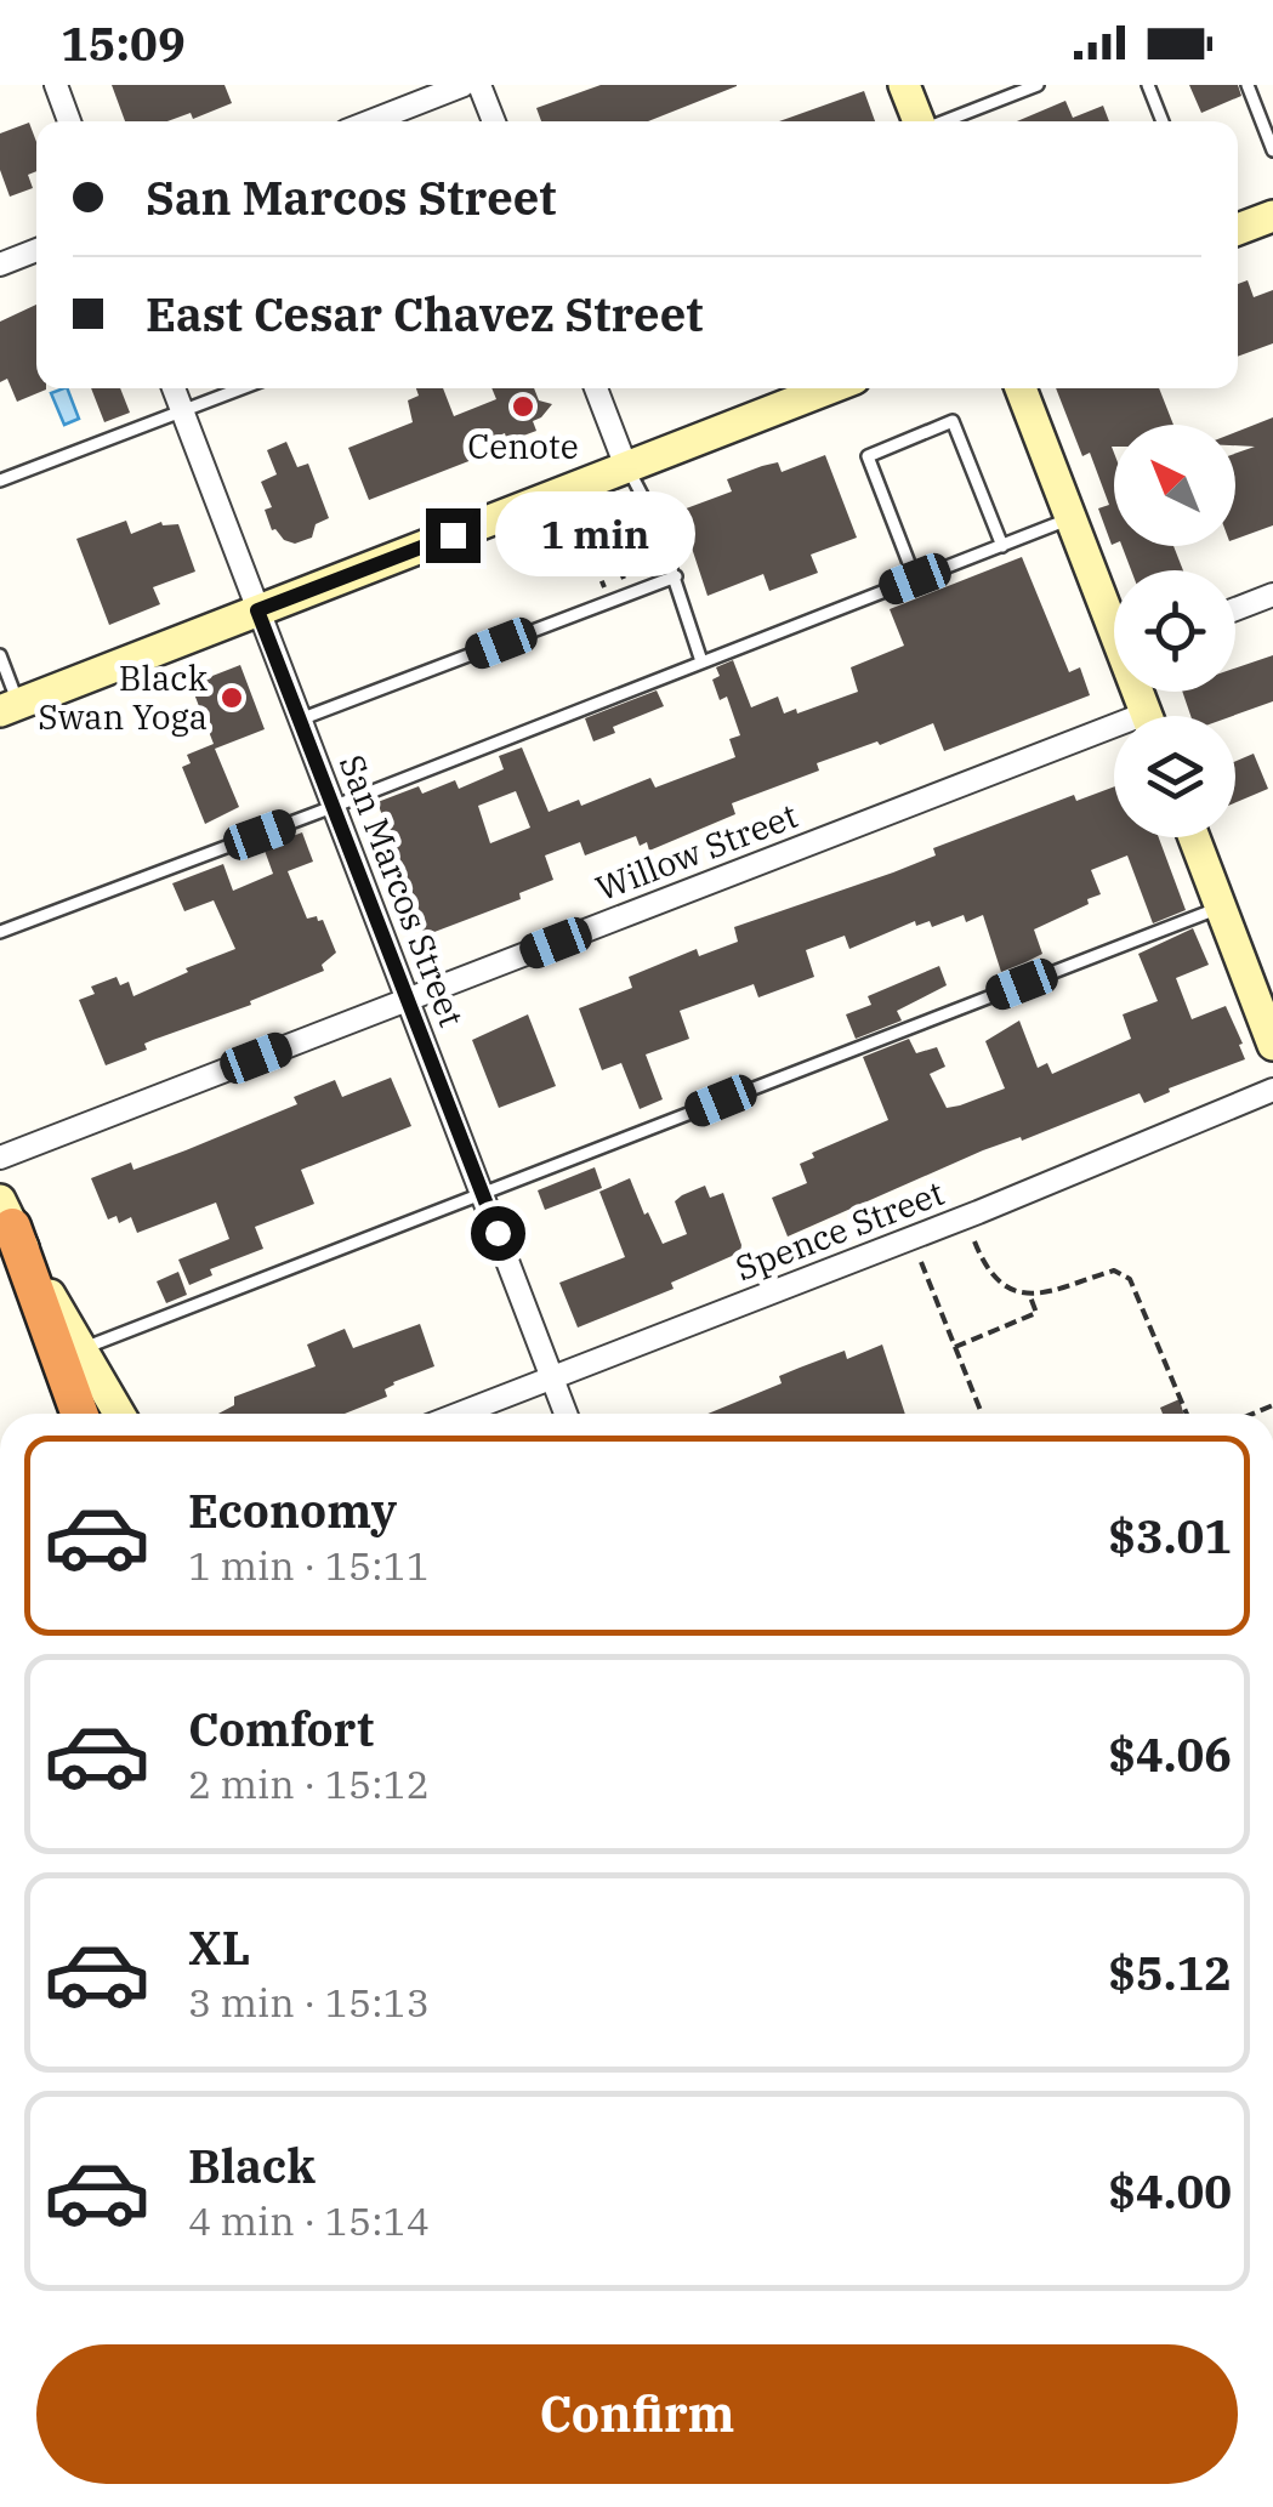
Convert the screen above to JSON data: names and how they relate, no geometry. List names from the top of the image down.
{
  "streets": {
    "street": ["Willow Street", "San Marcos Street", "Spence Street"]
  },
  "crossings": [
    ["Willow Street", "San Marcos Street"],
    ["San Marcos Street", "Spence Street"]
  ],
  "places": ["Cenote", "Black Swan Yoga"],
  "north": "top left",
  "page": {
    "status": "15:09",
    "banner": ["San Marcos Street", "East Cesar Chavez Street"],
    "bubble": "1 min",
    "list": [
      {
        "name": "Economy",
        "note": "1 min · 15:11",
        "value": "$3.01"
      },
      {
        "name": "Comfort",
        "note": "2 min · 15:12",
        "value": "$4.06"
      },
      {
        "name": "XL",
        "note": "3 min · 15:13",
        "value": "$5.12"
      },
      {
        "name": "Black",
        "note": "4 min · 15:14",
        "value": "$4.00"
      }
    ],
    "buttons": "Confirm"
  }
}
